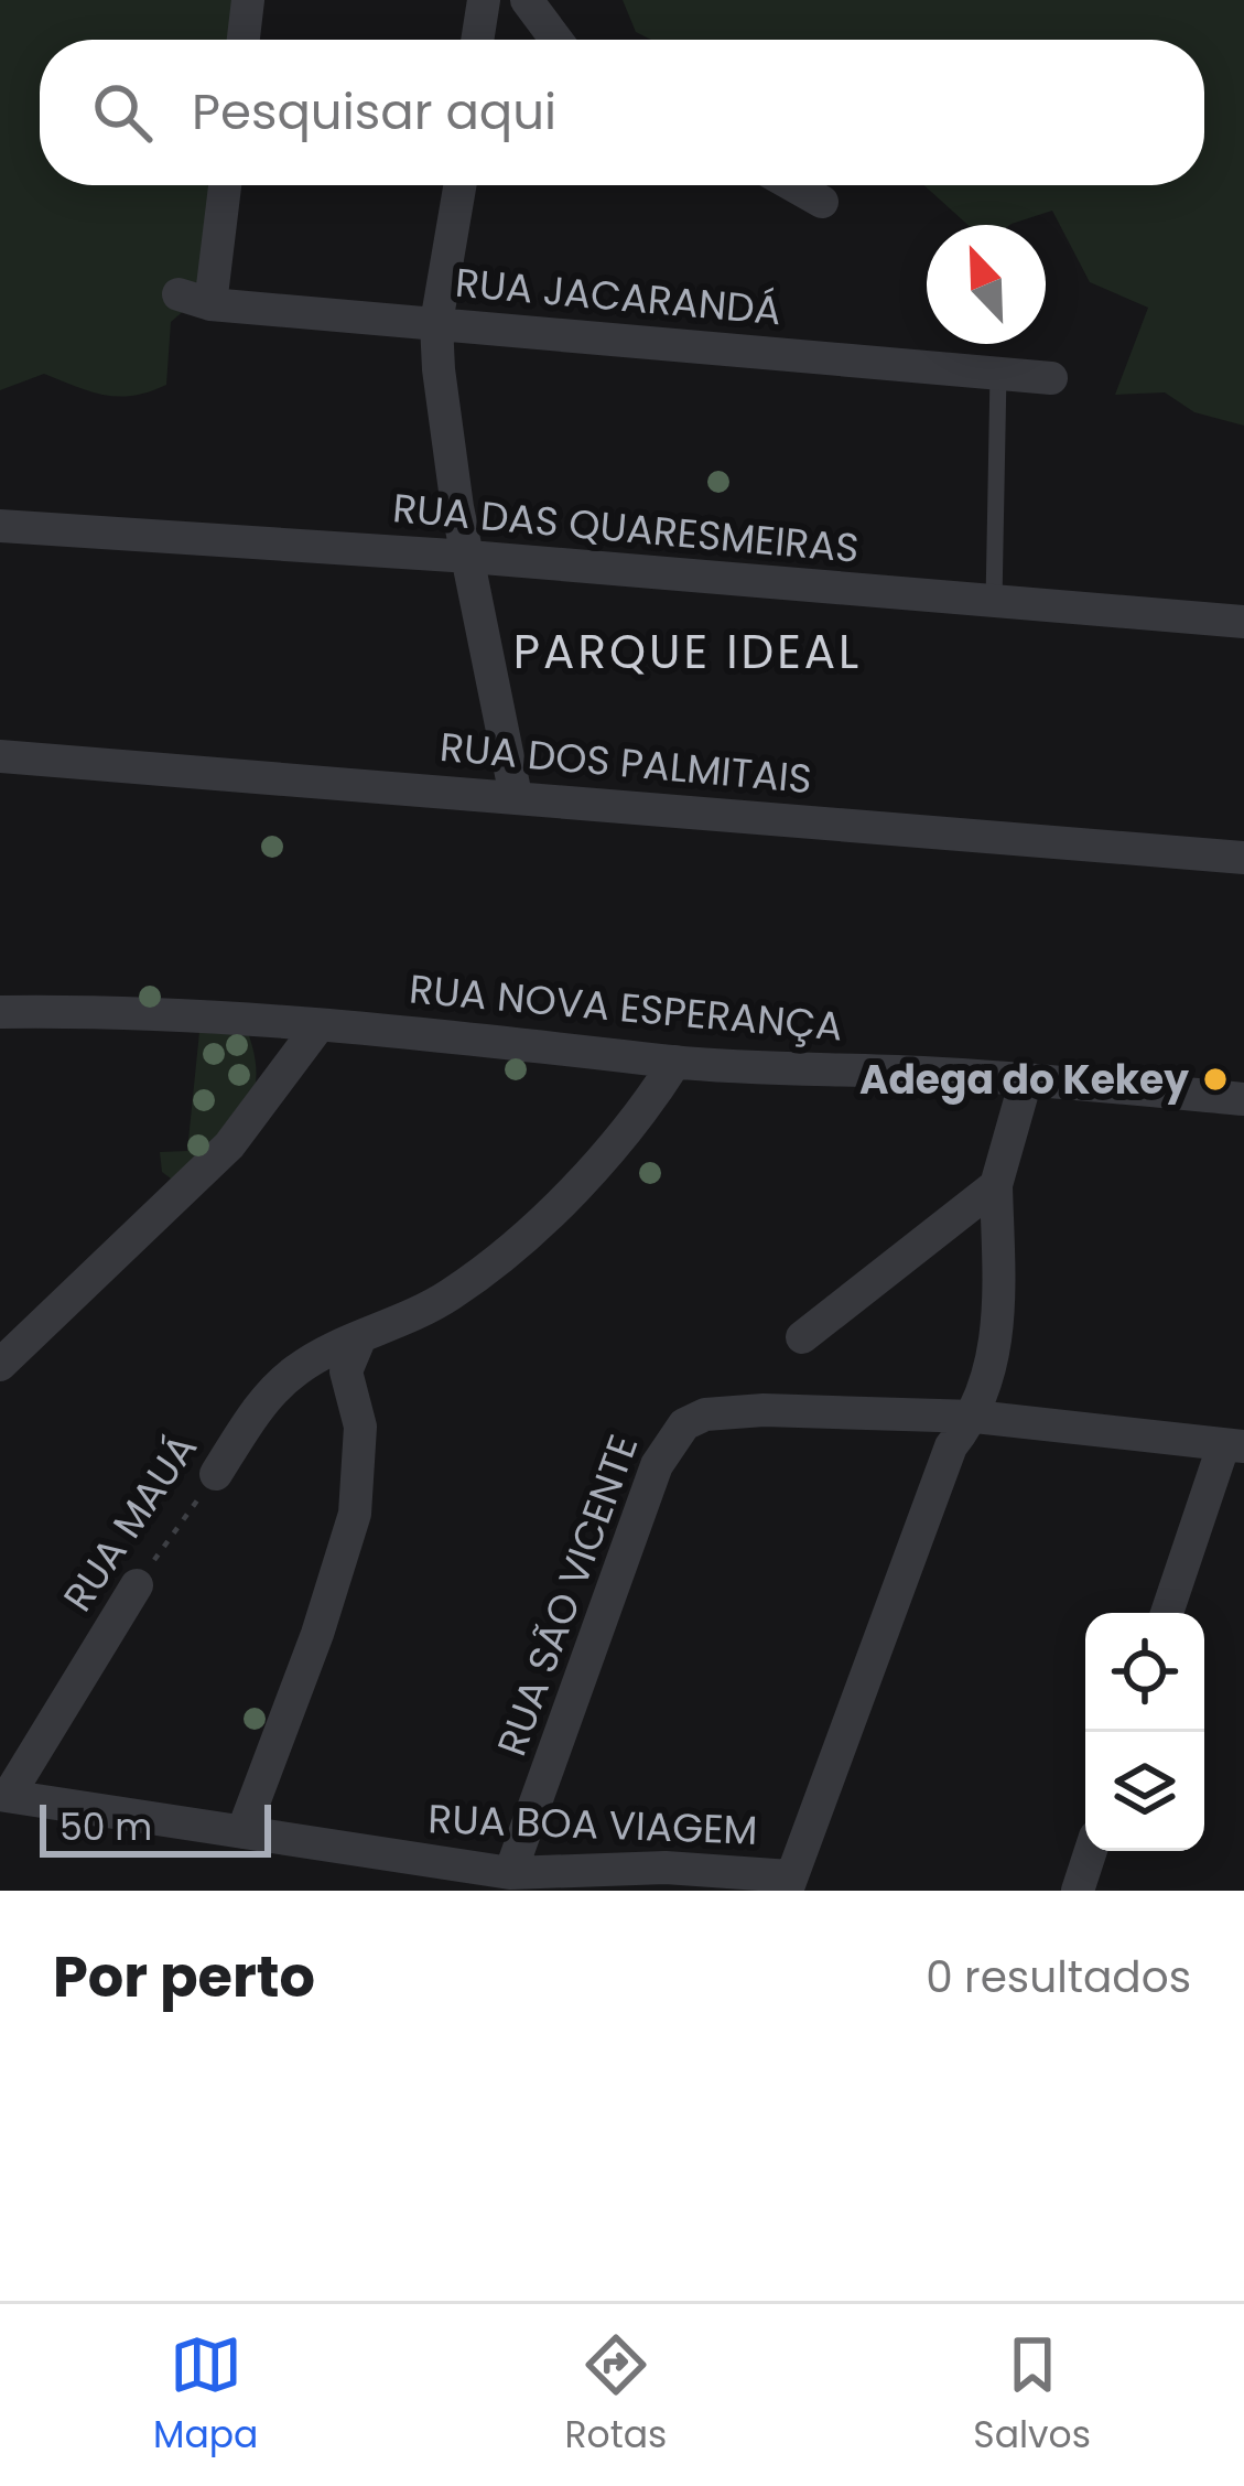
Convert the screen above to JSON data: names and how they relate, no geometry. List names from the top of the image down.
{
  "streets": {
    "street": [
      "RUA JACARANDÁ",
      "RUA DAS QUARESMEIRAS",
      "RUA DOS PALMITAIS",
      "RUA NOVA ESPERANÇA",
      "RUA MAUÁ",
      "RUA SÃO VICENTE",
      "RUA BOA VIAGEM"
    ]
  },
  "crossings": [
    ["RUA NOVA ESPERANÇA", "RUA MAUÁ"],
    ["RUA MAUÁ", "RUA BOA VIAGEM"],
    ["RUA SÃO VICENTE", "RUA BOA VIAGEM"]
  ],
  "districts": ["PARQUE IDEAL"],
  "places": ["Adega do Kekey"],
  "scale_bar": "50 m",
  "north": "top left",
  "page": {
    "search": "Pesquisar aqui",
    "scale": "50 m",
    "heading": ["Por perto", "0 resultados"],
    "nav": ["Mapa", "Rotas", "Salvos"]
  }
}
